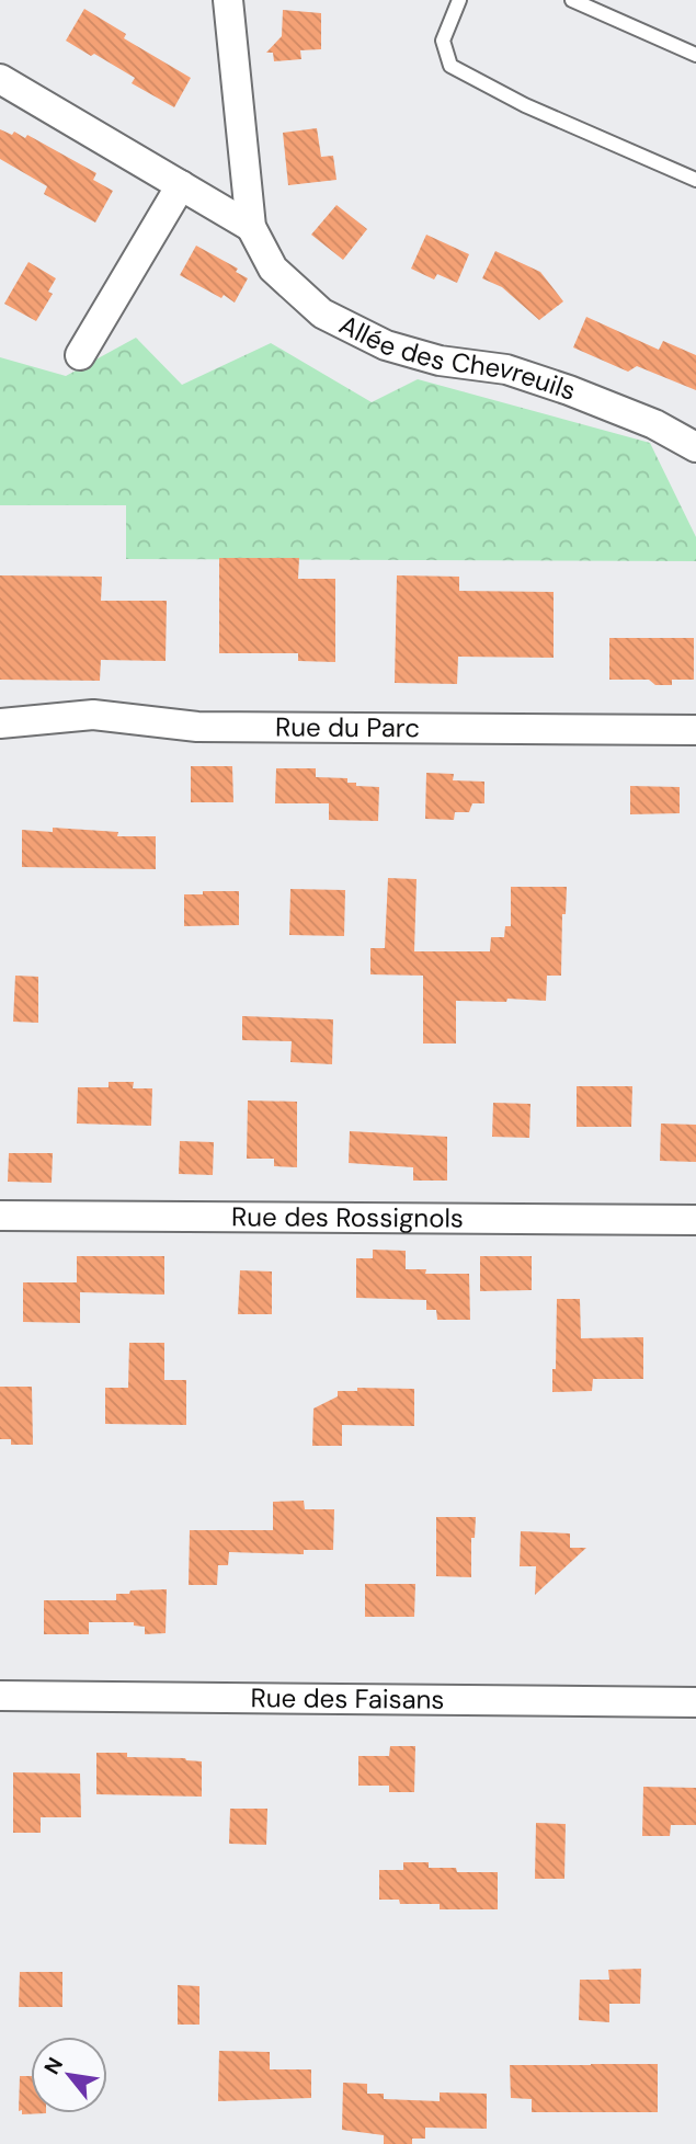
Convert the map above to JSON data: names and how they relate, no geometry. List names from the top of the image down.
{
  "streets": {
    "street": [
      "Allée des Chevreuils",
      "Rue du Parc",
      "Rue des Rossignols",
      "Rue des Faisans"
    ]
  },
  "north": "top left"
}
